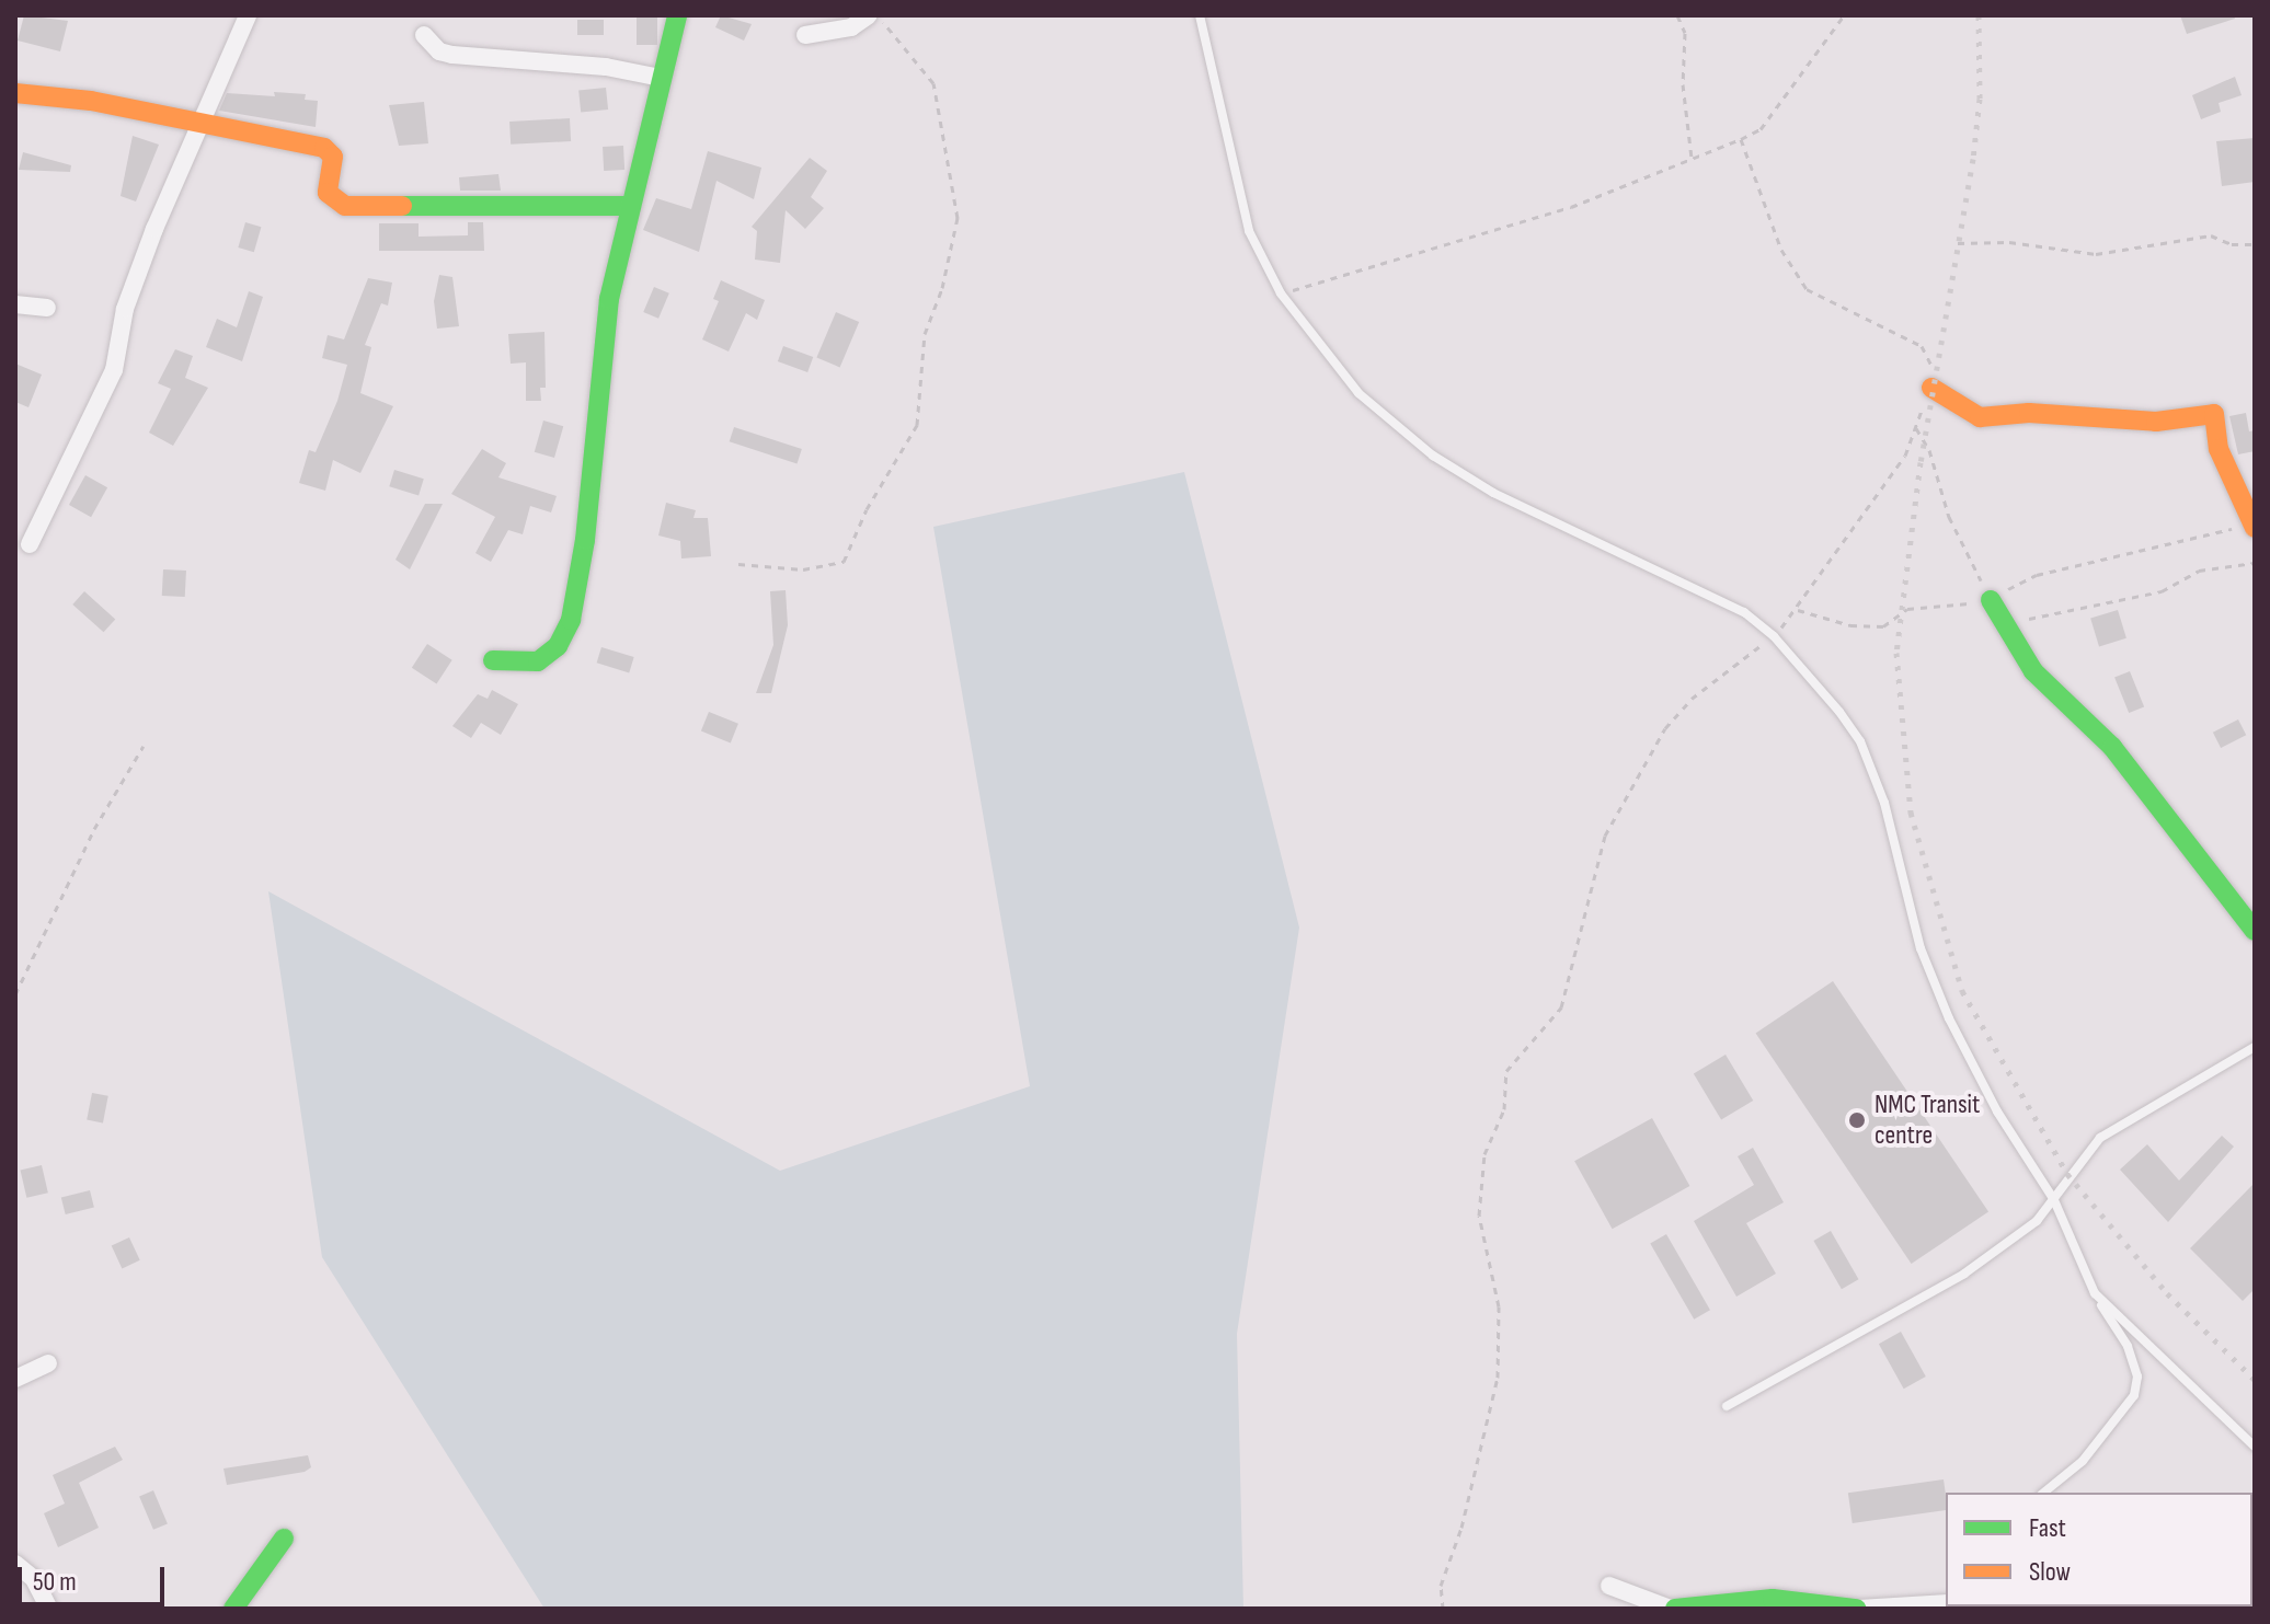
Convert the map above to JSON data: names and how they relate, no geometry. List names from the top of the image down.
{
  "places": ["NMC Transit centre"],
  "legend": ["Fast", "Slow"],
  "scale_bar": "50 m"
}
